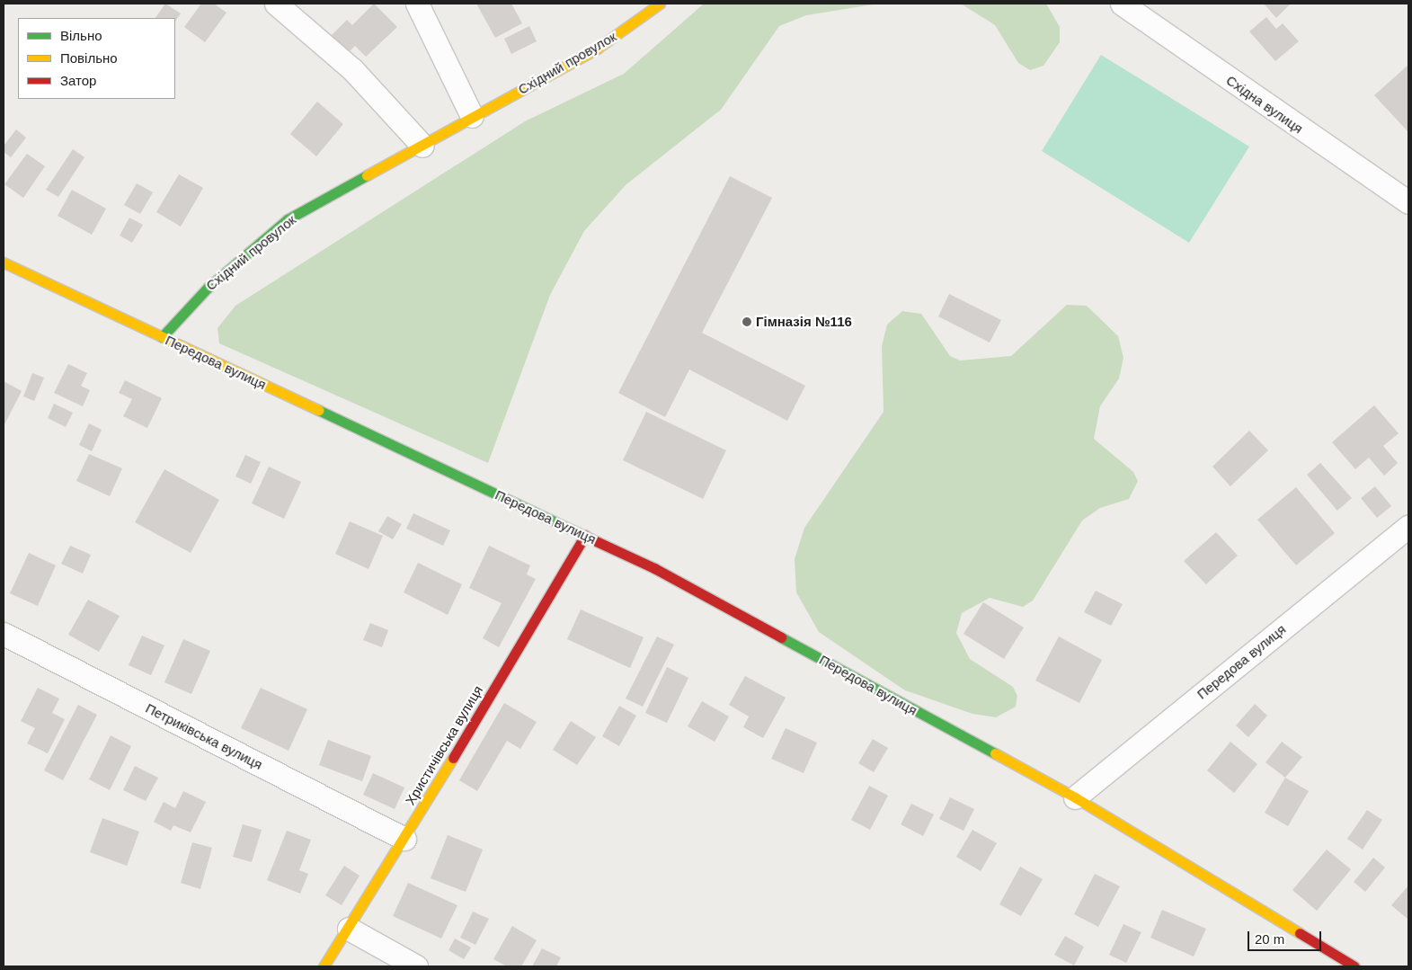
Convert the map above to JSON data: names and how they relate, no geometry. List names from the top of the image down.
{
  "streets": {
    "street": [
      "Східний провулок",
      "Східна вулиця",
      "Передова вулиця",
      "Петриківська вулиця",
      "Христичівська вулиця"
    ]
  },
  "crossings": [
    ["Східний провулок", "Передова вулиця"],
    ["Передова вулиця", "Христичівська вулиця"],
    ["Петриківська вулиця", "Христичівська вулиця"]
  ],
  "places": ["Гімназія №116"],
  "legend": ["Вільно", "Повільно", "Затор"],
  "scale_bar": "20 m"
}
